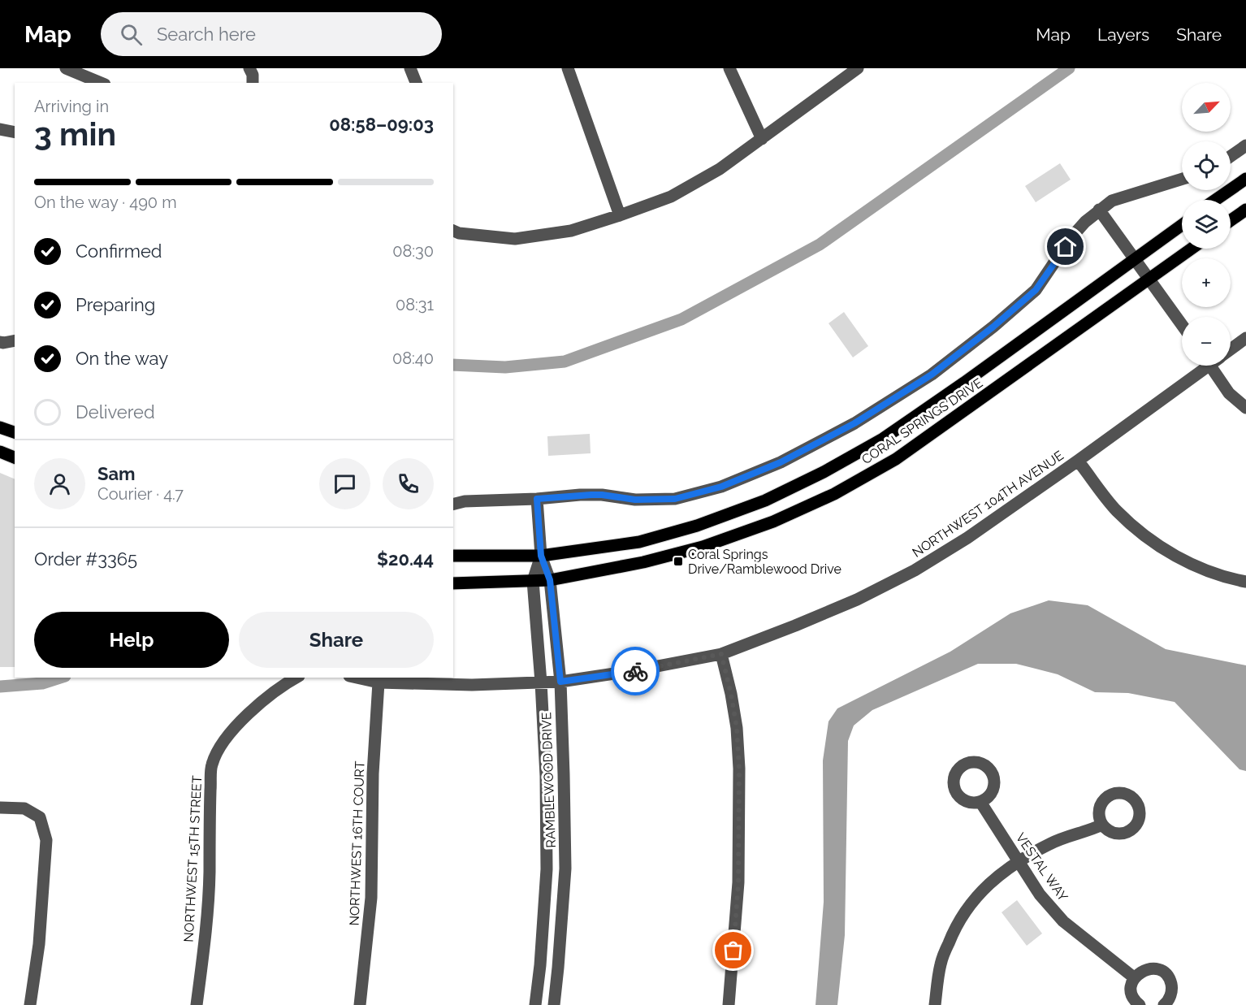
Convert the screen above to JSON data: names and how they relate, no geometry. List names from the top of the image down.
{
  "streets": {
    "main road": ["CORAL SPRINGS DRIVE"],
    "street": [
      "NORTHWEST 104TH AVENUE",
      "RAMBLEWOOD DRIVE",
      "NORTHWEST 16TH COURT",
      "NORTHWEST 15TH STREET",
      "VESTAL WAY"
    ]
  },
  "crossings": [
    ["CORAL SPRINGS DRIVE", "RAMBLEWOOD DRIVE"],
    ["NORTHWEST 104TH AVENUE", "RAMBLEWOOD DRIVE"],
    ["NORTHWEST 104TH AVENUE", "NORTHWEST 16TH COURT"]
  ],
  "places": {
    "transit": ["Coral Springs Drive/Ramblewood Drive"]
  },
  "north": "top right",
  "page": {
    "header": "Map",
    "search": "Search here",
    "nav": ["Map", "Layers", "Share"],
    "map_buttons": ["+", "−"],
    "heading": ["3 min", "Arriving in", "08:58–09:03"],
    "panel": [
      "Sam",
      "Courier · 4.7",
      "Order #3365",
      "$20.44"
    ],
    "bar": "On the way · 490 m",
    "list": [
      ["Confirmed", "08:30"],
      ["Preparing", "08:31"],
      ["On the way", "08:40"],
      "Delivered"
    ],
    "buttons": ["Help", "Share"]
  }
}
